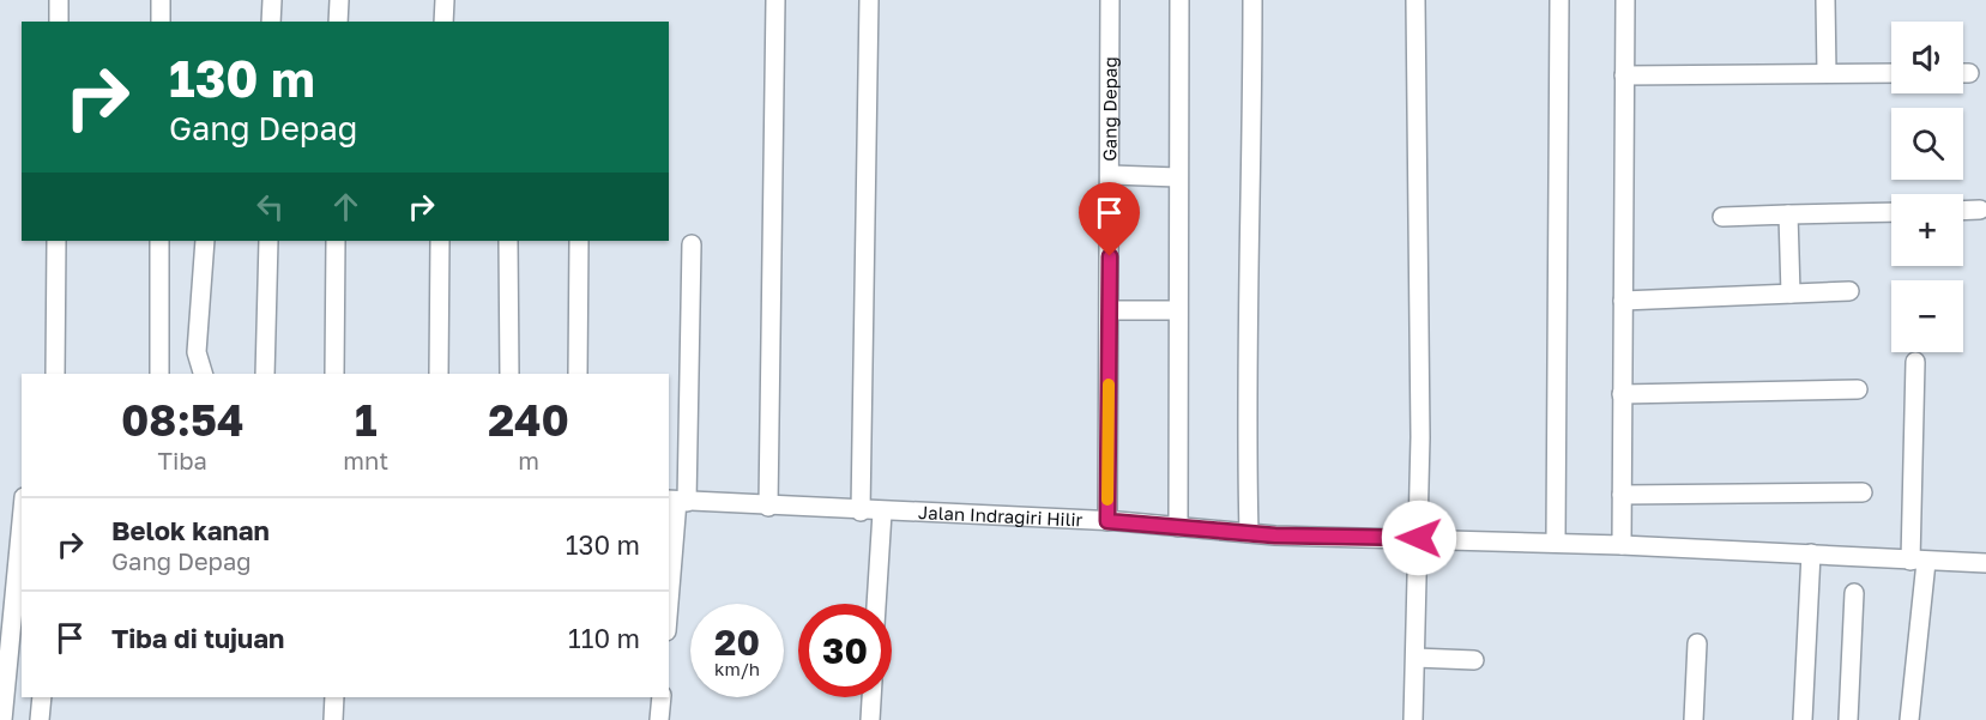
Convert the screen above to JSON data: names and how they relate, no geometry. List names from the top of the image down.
{
  "streets": {
    "street": ["Gang Depag", "Jalan Indragiri Hilir"]
  },
  "crossings": [
    ["Gang Depag", "Jalan Indragiri Hilir"]
  ],
  "page": {
    "map_buttons": ["+", "−"],
    "turn": ["130 m", "Gang Depag"],
    "eta": [
      "08:54",
      "Tiba",
      "1",
      "mnt",
      "240",
      "m"
    ],
    "list": [
      {
        "name": "Belok kanan",
        "note": "Gang Depag",
        "value": "130 m"
      },
      {
        "name": "Tiba di tujuan",
        "value": "110 m"
      }
    ],
    "speed": "20 km/h",
    "limit": "30"
  }
}
